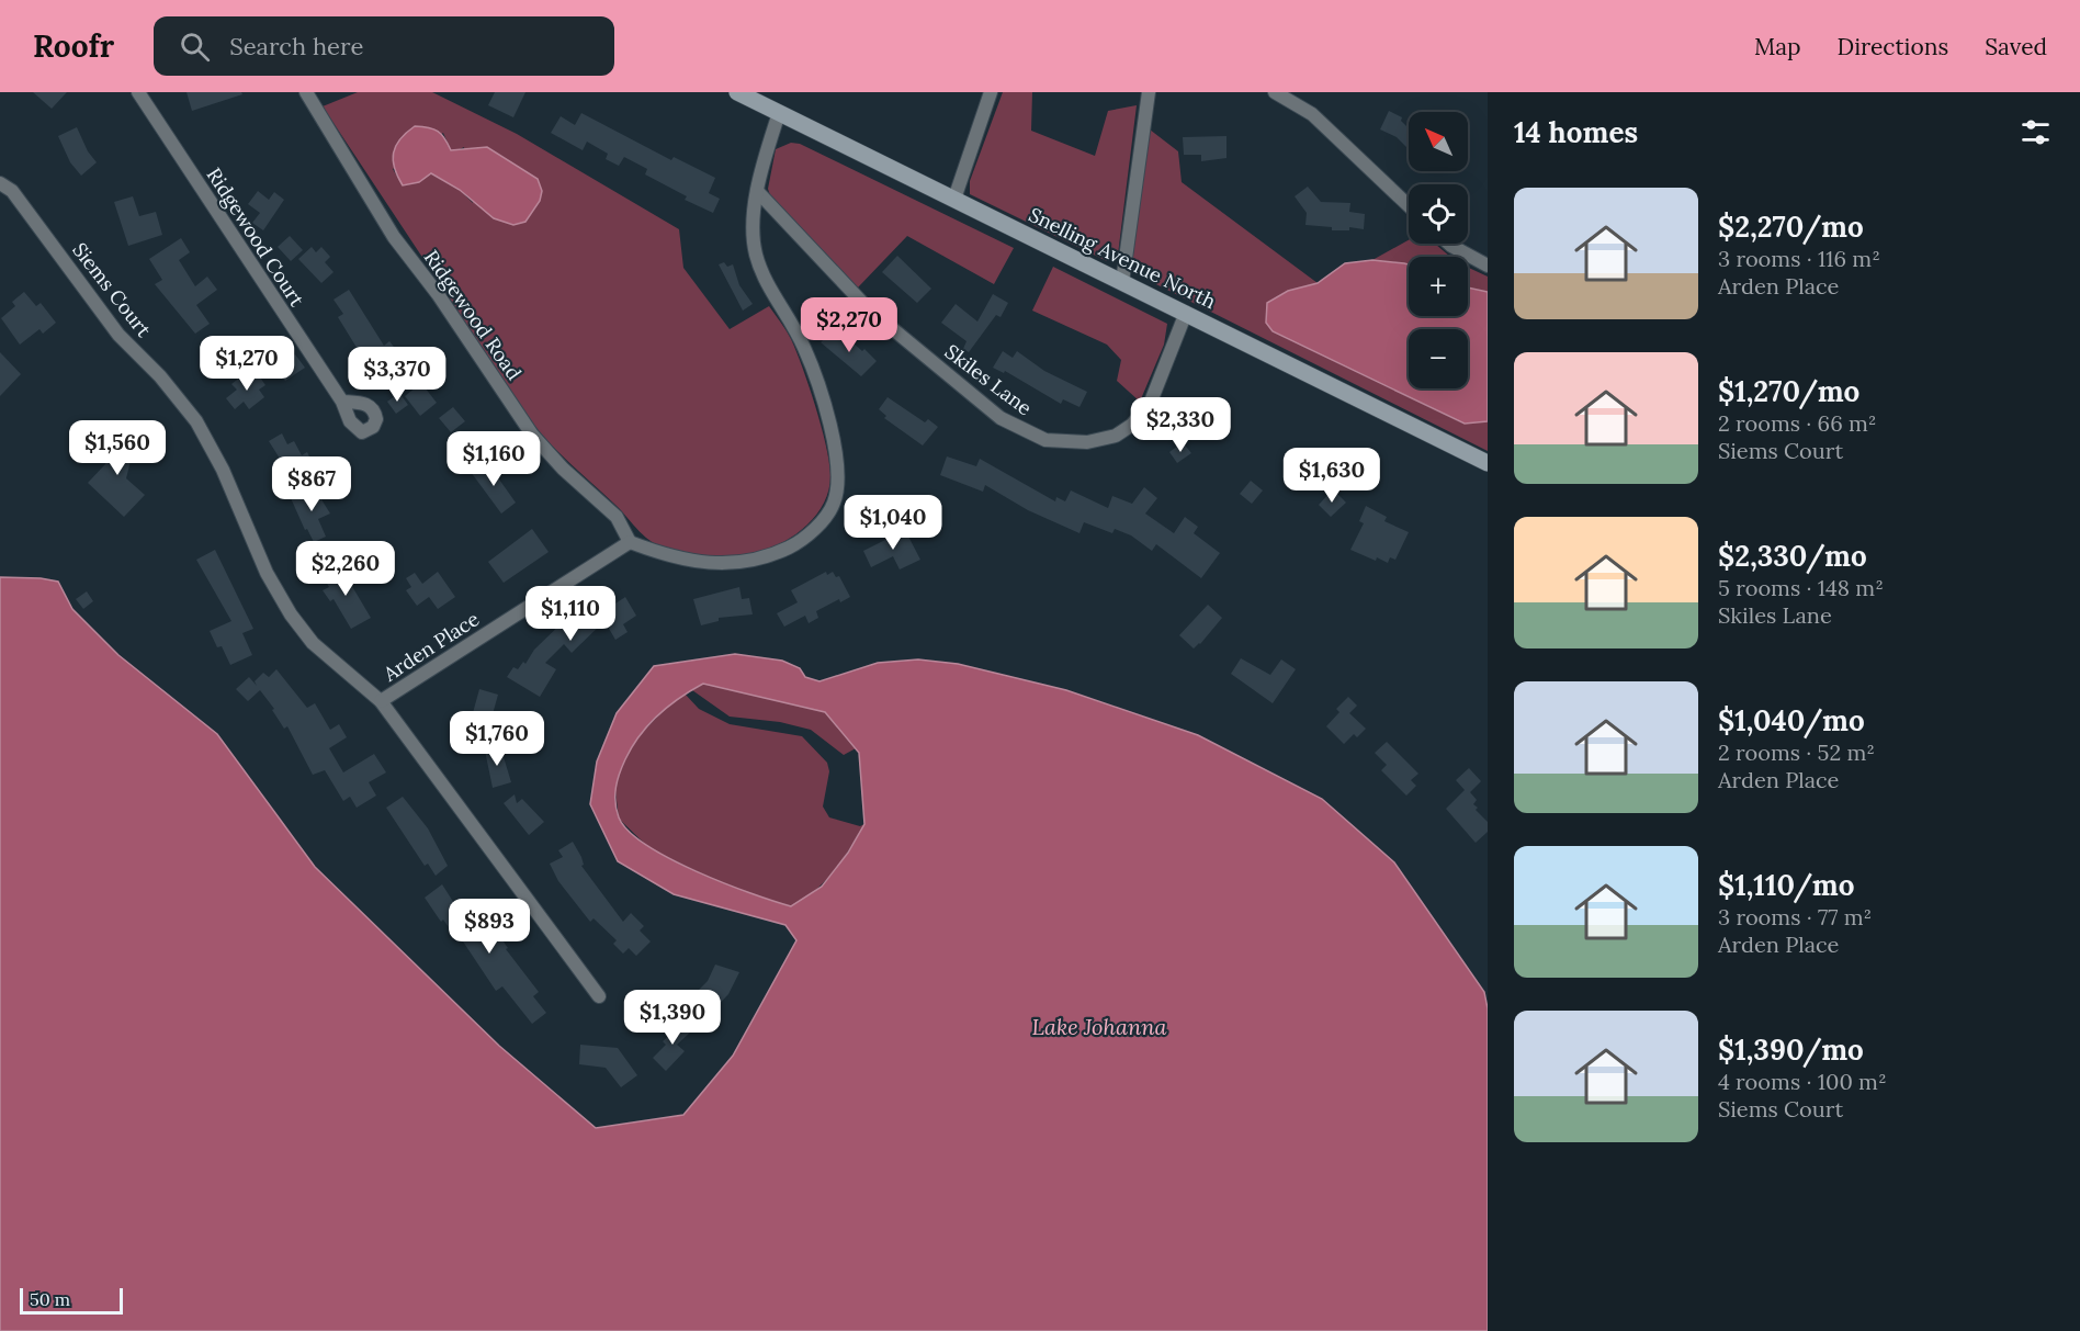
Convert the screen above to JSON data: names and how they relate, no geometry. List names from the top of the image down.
{
  "streets": {
    "street": [
      "Ridgewood Court",
      "Snelling Avenue North",
      "Siems Court",
      "Ridgewood Road",
      "Skiles Lane",
      "Arden Place"
    ]
  },
  "crossings": [
    ["Snelling Avenue North", "Skiles Lane"],
    ["Siems Court", "Arden Place"],
    ["Ridgewood Road", "Arden Place"]
  ],
  "water": ["Lake Johanna"],
  "scale_bar": "50 m",
  "north": "top left",
  "page": {
    "header": "Roofr",
    "search": "Search here",
    "nav": ["Map", "Directions", "Saved"],
    "heading": "14 homes",
    "map_buttons": ["+", "−"],
    "list": [
      {
        "name": "$2,270/mo",
        "note": "3 rooms · 116 m² · Arden Place"
      },
      {
        "name": "$1,270/mo",
        "note": "2 rooms · 66 m² · Siems Court"
      },
      {
        "name": "$2,330/mo",
        "note": "5 rooms · 148 m² · Skiles Lane"
      },
      {
        "name": "$1,040/mo",
        "note": "2 rooms · 52 m² · Arden Place"
      },
      {
        "name": "$1,110/mo",
        "note": "3 rooms · 77 m² · Arden Place"
      },
      {
        "name": "$1,390/mo",
        "note": "4 rooms · 100 m² · Siems Court"
      }
    ],
    "price": [
      "$2,270",
      "$1,270",
      "$3,370",
      "$2,330",
      "$1,560",
      "$1,160",
      "$1,630",
      "$867",
      "$1,040",
      "$2,260",
      "$1,110",
      "$1,760",
      "$893",
      "$1,390"
    ],
    "scale": "50 m"
  }
}
